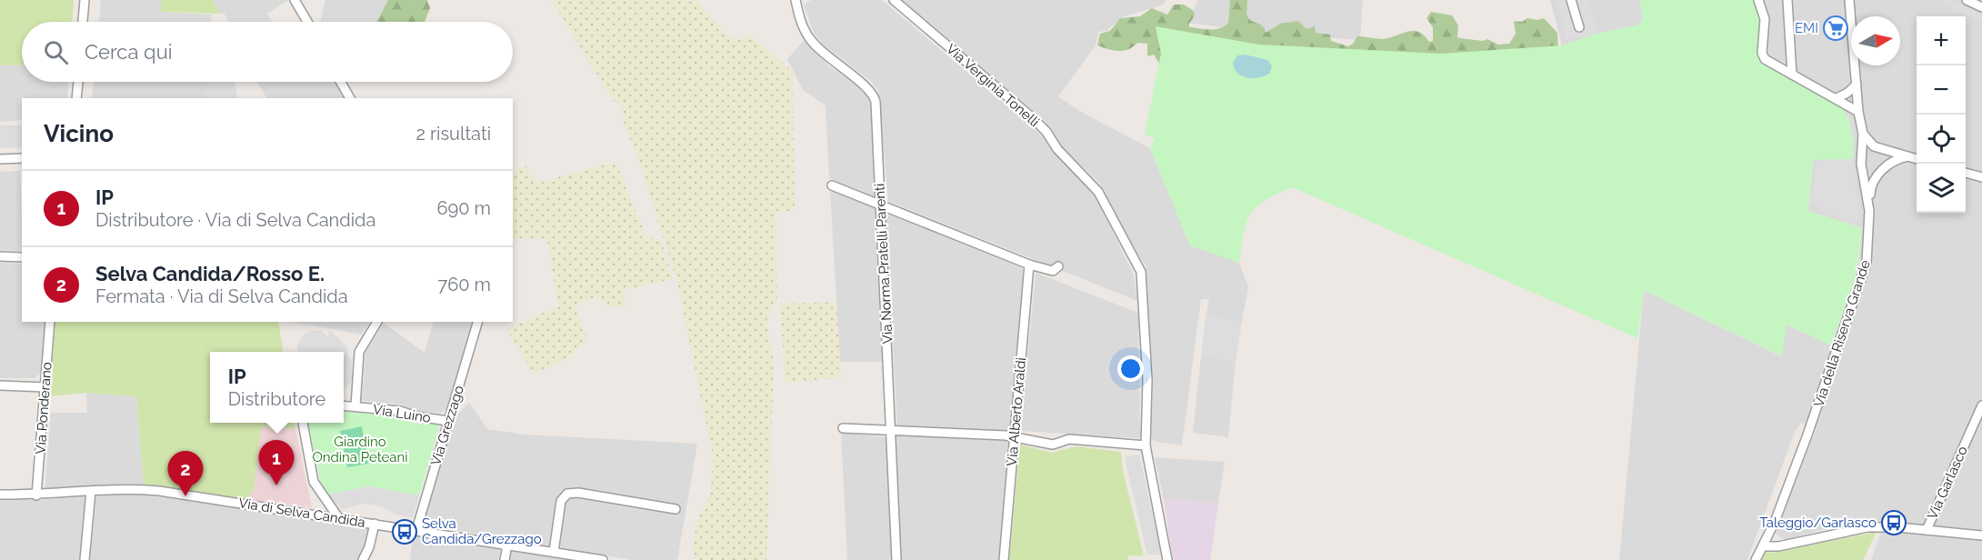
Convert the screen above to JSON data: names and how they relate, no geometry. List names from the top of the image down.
{
  "streets": {
    "street": [
      "Via Verginia Tonelli",
      "Via Norma Pratelli Parenti",
      "Via della Riserva Grande",
      "Via Ponderano",
      "Via Alberto Araldi",
      "Via Luino",
      "Via Grezzago",
      "Via Garlasco",
      "Via di Selva Candida"
    ]
  },
  "crossings": [
    ["Via Ponderano", "Via di Selva Candida"],
    ["Via Luino", "Via Grezzago"],
    ["Via Grezzago", "Via di Selva Candida"]
  ],
  "parks": ["Giardino Ondina Peteani"],
  "places": {
    "supermarket": ["EMI"],
    "bus stop": ["Taleggio/Garlasco", "Selva Candida/Grezzago"]
  },
  "north": "right",
  "page": {
    "map_buttons": ["+", "−"],
    "search": "Cerca qui",
    "heading": ["Vicino", "2 risultati"],
    "list": [
      {
        "mark": "1",
        "name": "IP",
        "note": "Distributore · Via di Selva Candida",
        "value": "690 m"
      },
      {
        "mark": "2",
        "name": "Selva Candida/Rosso E.",
        "note": "Fermata · Via di Selva Candida",
        "value": "760 m"
      }
    ],
    "popup": ["IP", "Distributore"],
    "pins": ["1", "2"]
  }
}
